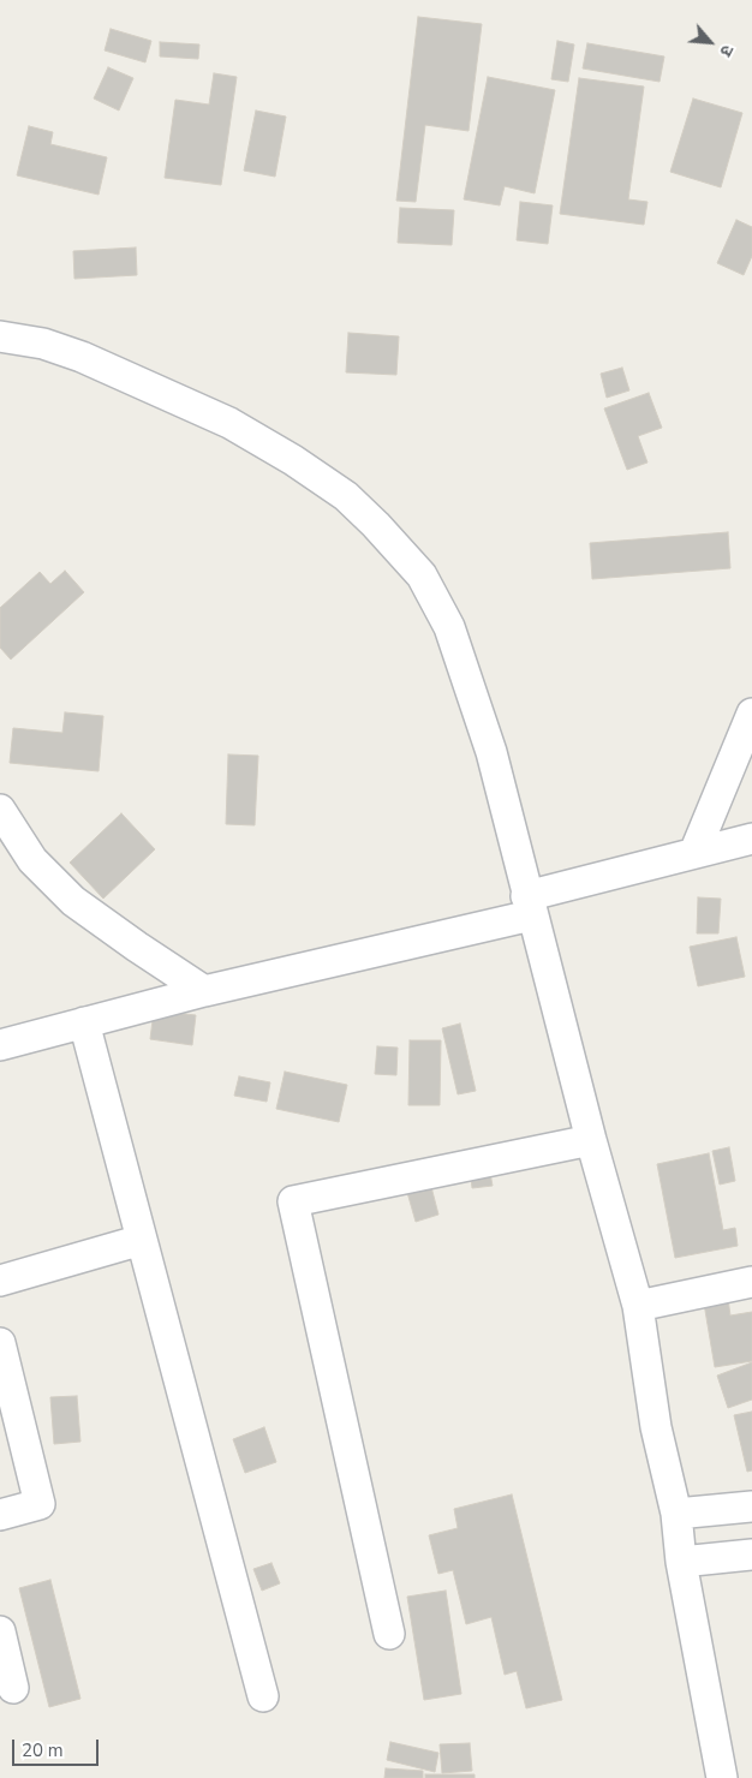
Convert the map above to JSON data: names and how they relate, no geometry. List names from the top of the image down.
{
  "scale_bar": "20 m",
  "north": "bottom right"
}
